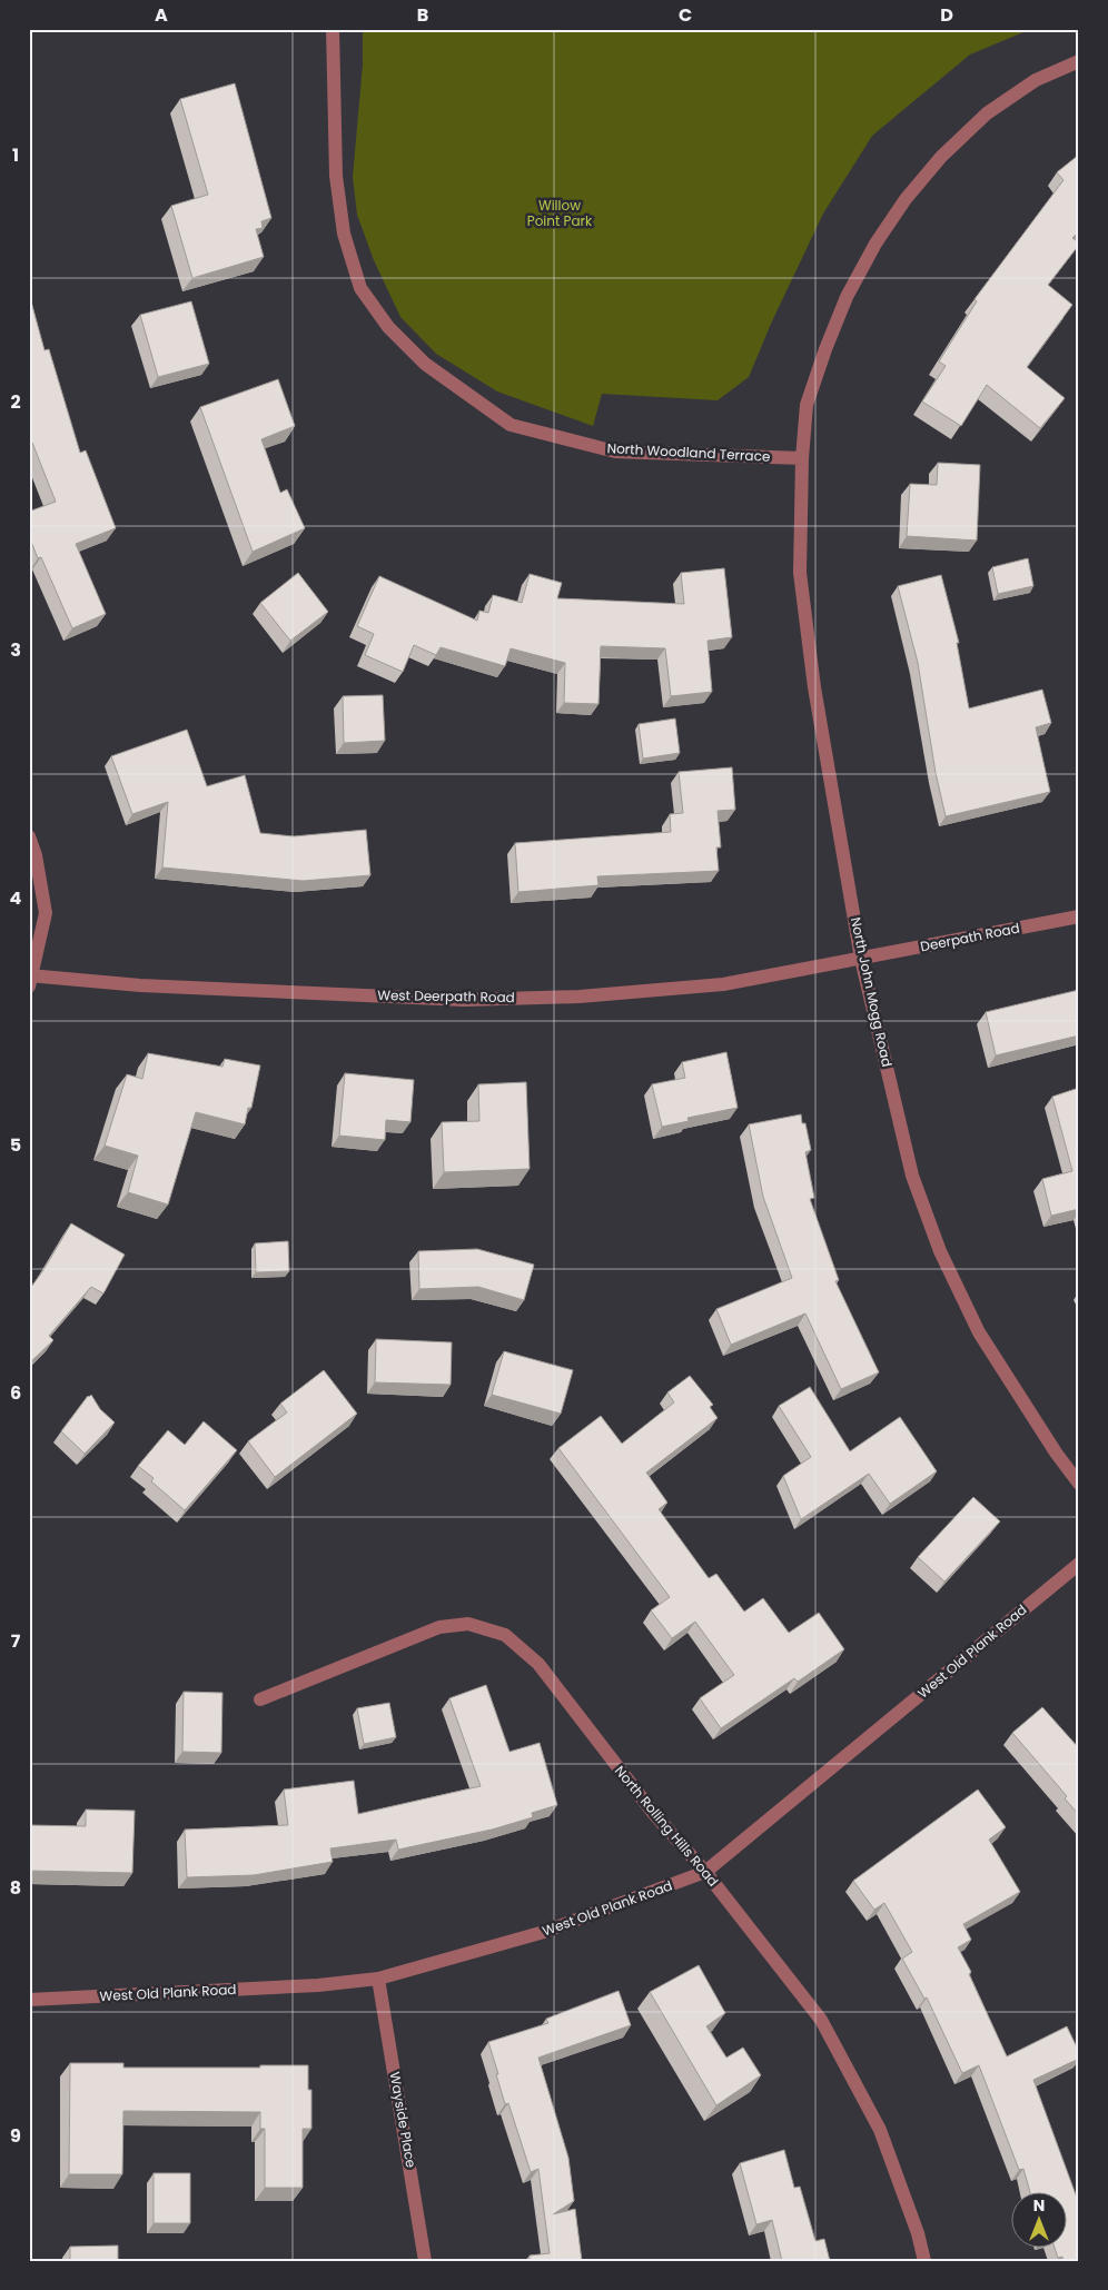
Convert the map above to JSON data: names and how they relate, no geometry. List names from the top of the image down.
{
  "streets": {
    "street": [
      "North Woodland Terrace",
      "Deerpath Road",
      "North John Mogg Road",
      "West Deerpath Road",
      "West Old Plank Road",
      "North Rolling Hills Road",
      "Wayside Place"
    ]
  },
  "crossings": [
    ["North Woodland Terrace", "North John Mogg Road"],
    ["Deerpath Road", "North John Mogg Road"],
    ["Deerpath Road", "West Deerpath Road"],
    ["North John Mogg Road", "West Deerpath Road"],
    ["West Old Plank Road", "North Rolling Hills Road"],
    ["West Old Plank Road", "Wayside Place"]
  ],
  "parks": ["Willow Point Park"],
  "north": "top",
  "grid": {
    "columns": [
      "A",
      "B",
      "C",
      "D"
    ],
    "rows": [
      "1",
      "2",
      "3",
      "4",
      "5",
      "6",
      "7",
      "8",
      "9"
    ]
  }
}
